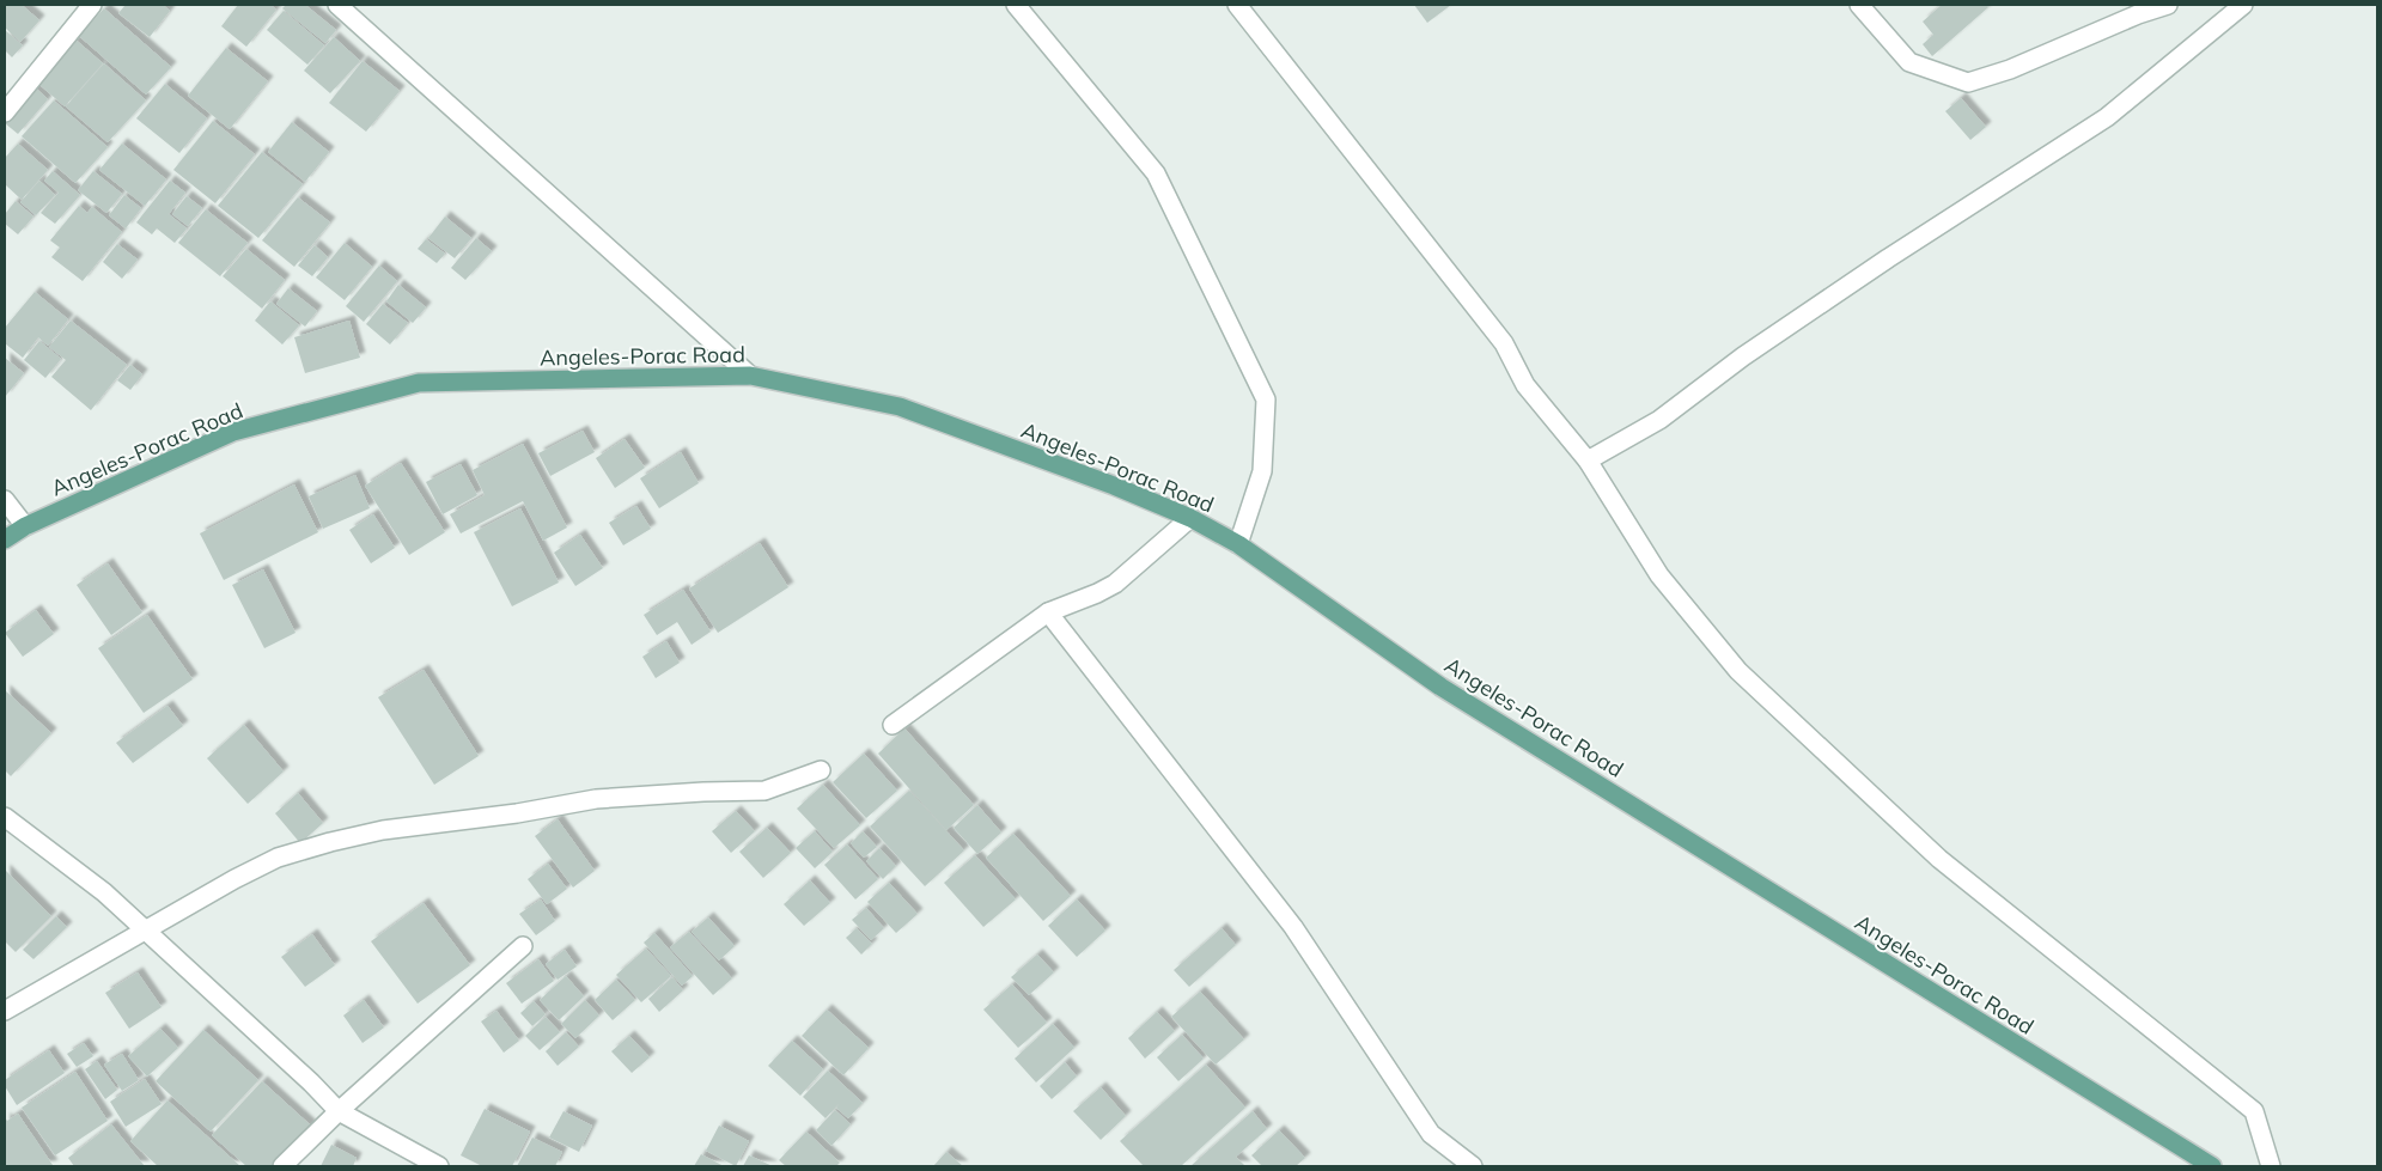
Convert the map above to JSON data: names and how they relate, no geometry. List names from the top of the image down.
{
  "streets": {
    "main road": ["Angeles-Porac Road"]
  }
}
